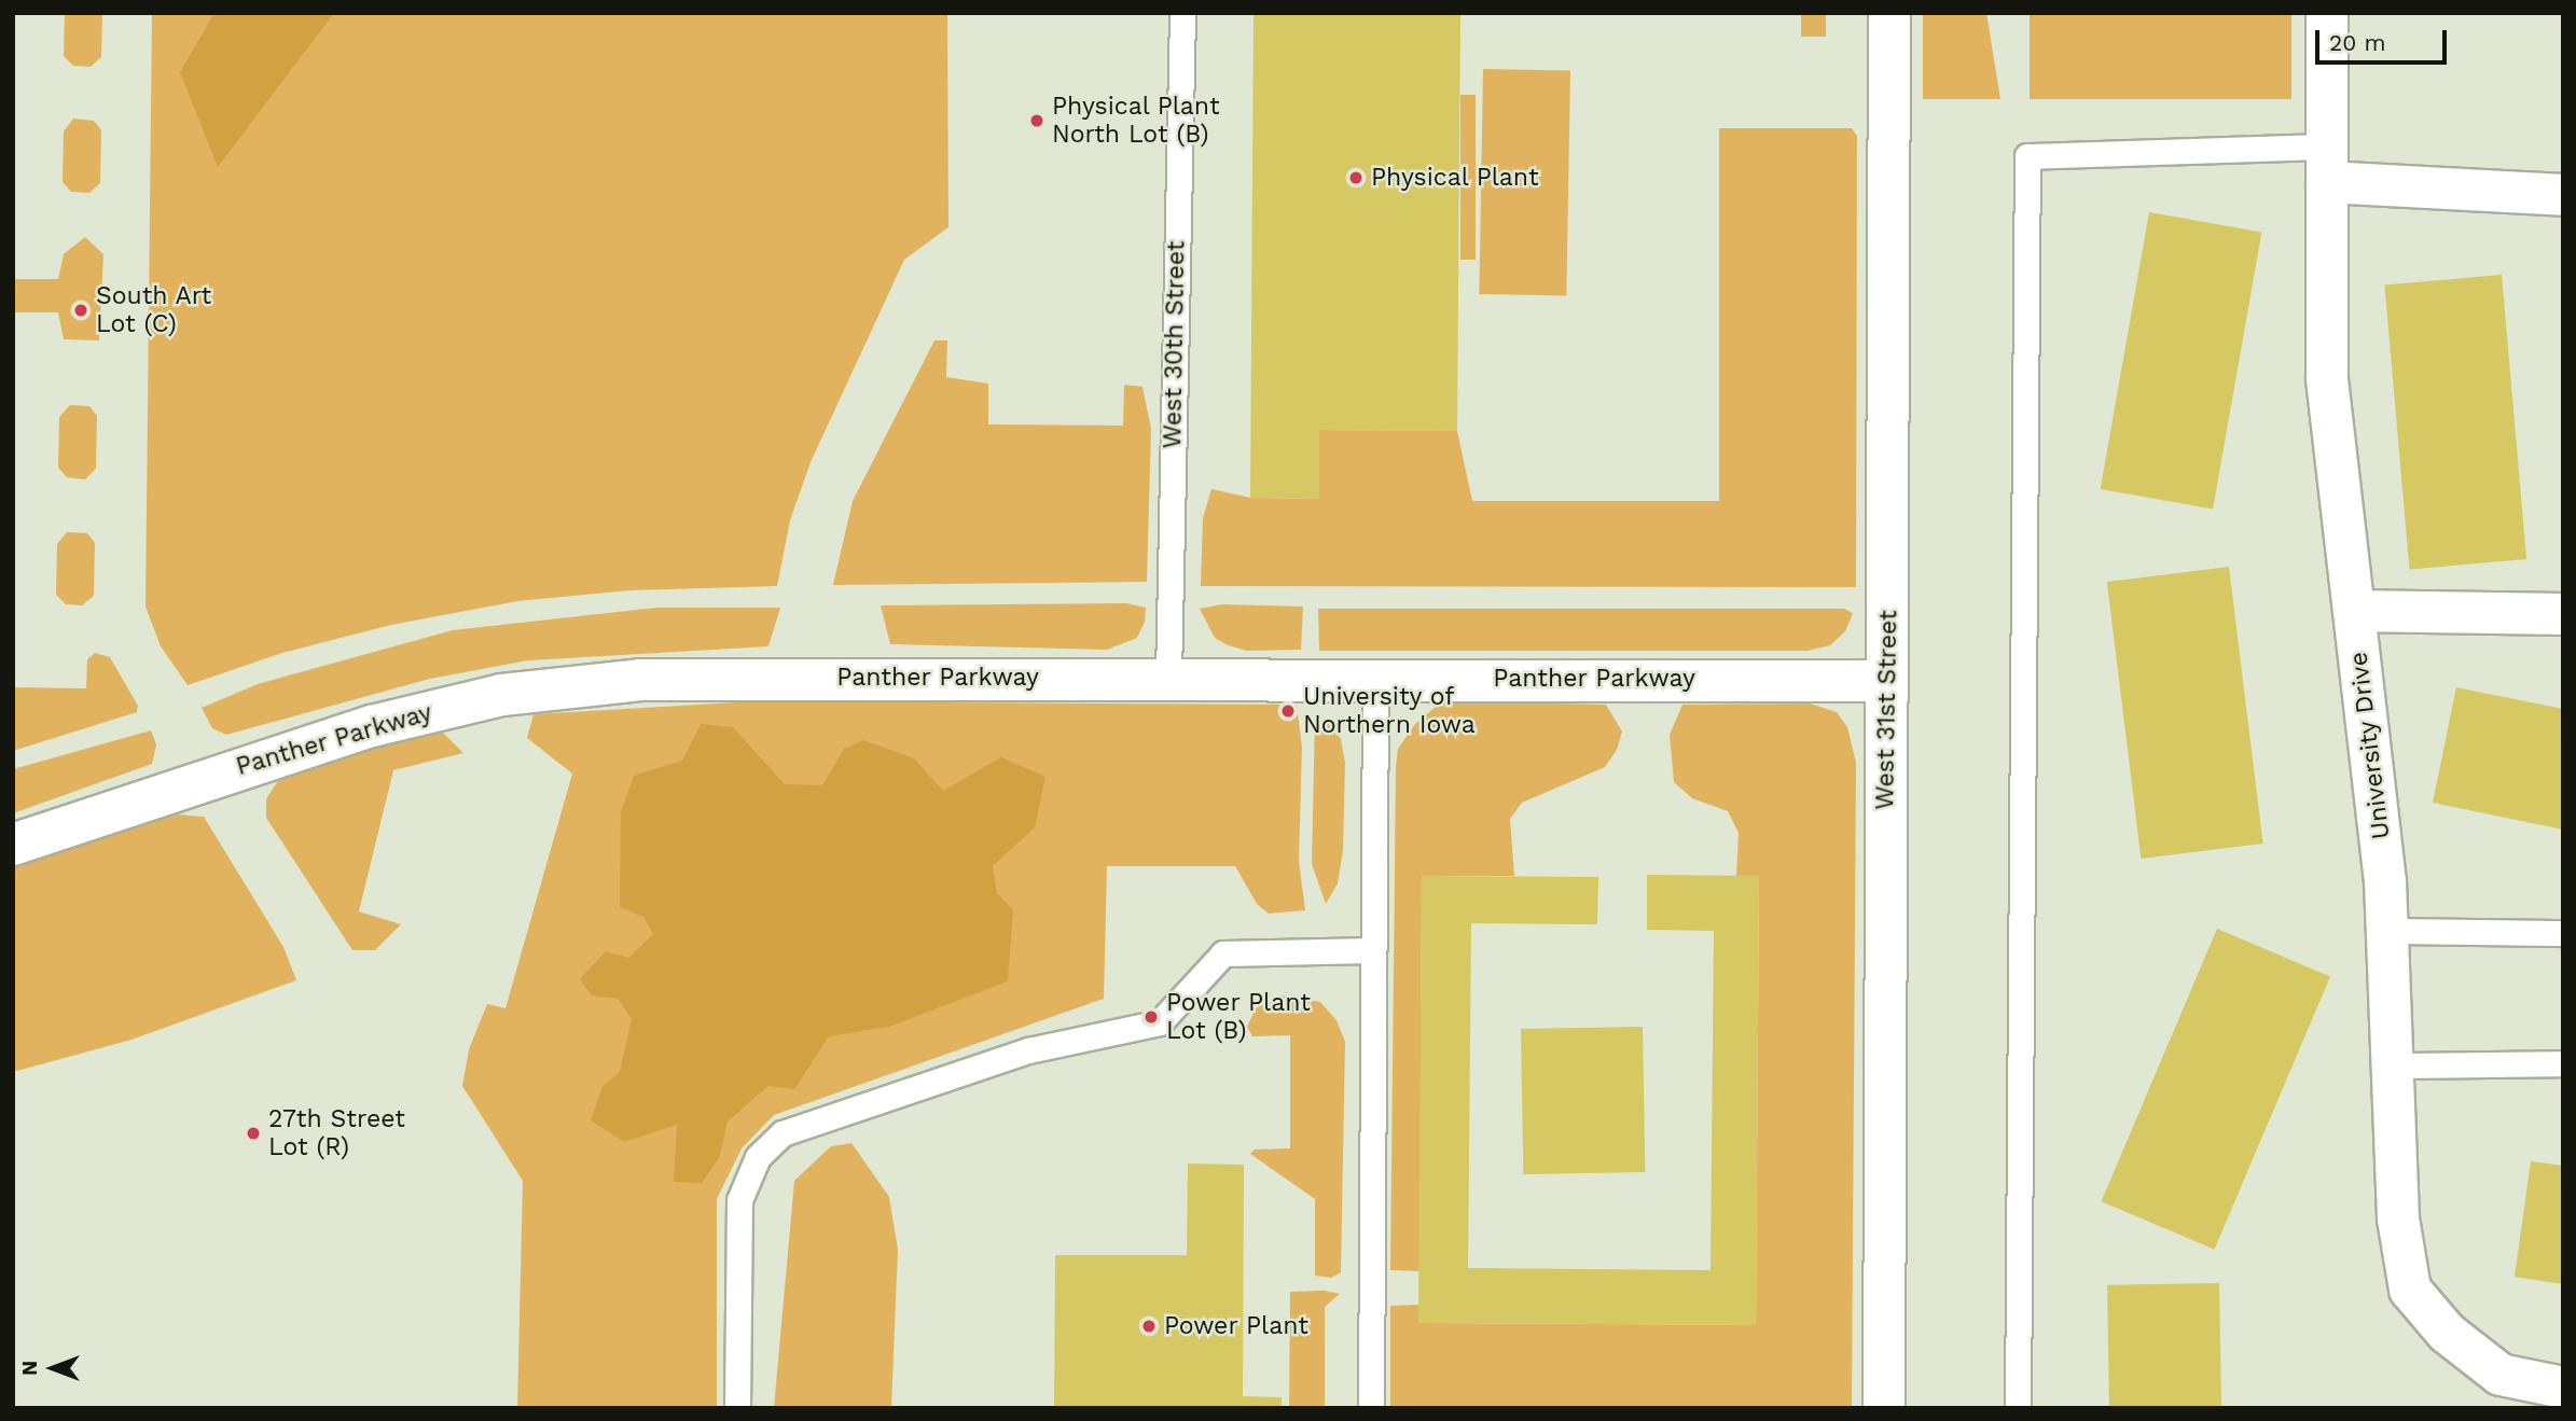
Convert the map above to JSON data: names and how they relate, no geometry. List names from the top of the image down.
{
  "streets": {
    "street": ["Panther Parkway", "West 31st Street", "University Drive"],
    "lane": ["West 30th Street"]
  },
  "crossings": [
    ["West 30th Street", "Panther Parkway"],
    ["Panther Parkway", "West 31st Street"]
  ],
  "places": [
    "Physical Plant North Lot (B)",
    "Physical Plant",
    "South Art Lot (C)",
    "University of Northern Iowa",
    "Power Plant Lot (B)",
    "27th Street Lot (R)",
    "Power Plant"
  ],
  "scale_bar": "20 m",
  "north": "left"
}
